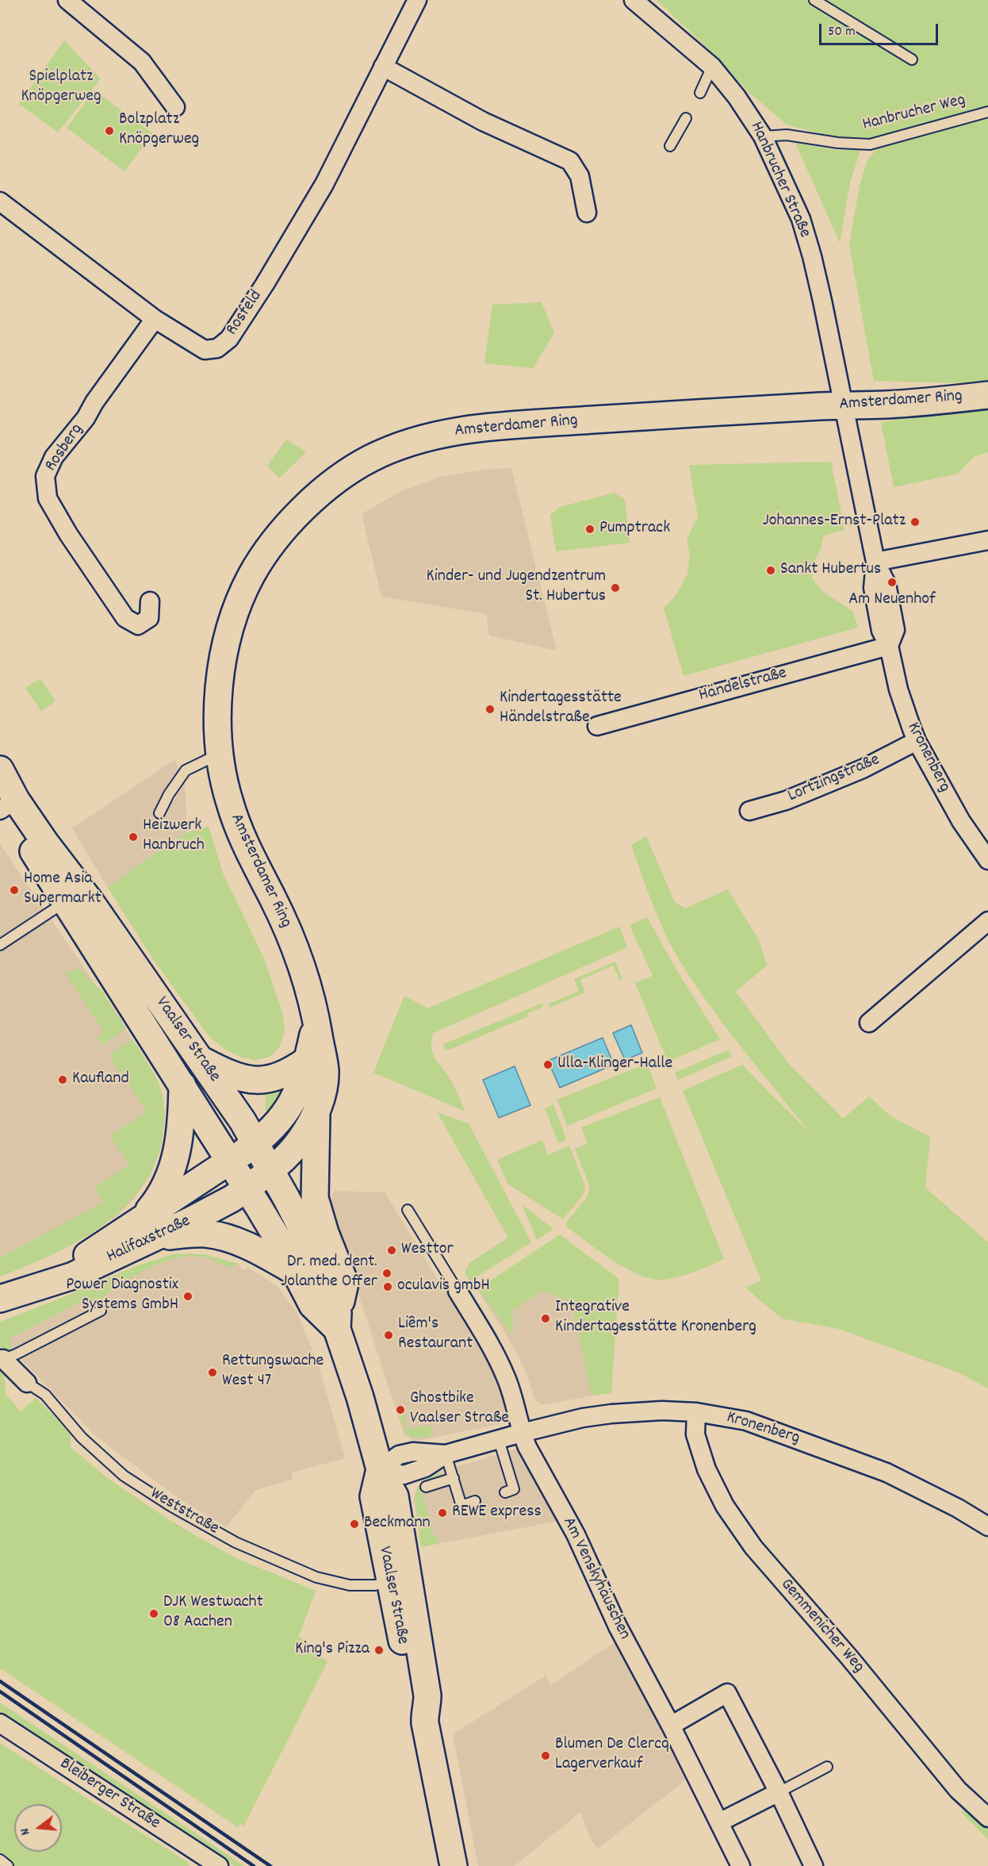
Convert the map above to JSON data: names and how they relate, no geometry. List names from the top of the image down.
{
  "streets": {
    "main road": ["Amsterdamer Ring", "Vaalser Straße", "Halifaxstraße"],
    "street": [
      "Hanbrucher Straße",
      "Rosfeld",
      "Rosberg",
      "Händelstraße",
      "Kronenberg",
      "Lortzingstraße",
      "Weststraße",
      "Am Venskyhäuschen",
      "Gemmenicher Weg",
      "Bleiberger Straße"
    ],
    "lane": ["Hanbrucher Weg"]
  },
  "crossings": [
    ["Hanbrucher Weg", "Hanbrucher Straße"],
    ["Hanbrucher Straße", "Amsterdamer Ring"],
    ["Hanbrucher Straße", "Kronenberg"],
    ["Rosfeld", "Rosberg"],
    ["Amsterdamer Ring", "Kronenberg"],
    ["Amsterdamer Ring", "Vaalser Straße"],
    ["Amsterdamer Ring", "Halifaxstraße"],
    ["Händelstraße", "Kronenberg"],
    ["Kronenberg", "Lortzingstraße"],
    ["Kronenberg", "Vaalser Straße"],
    ["Kronenberg", "Am Venskyhäuschen"],
    ["Kronenberg", "Gemmenicher Weg"],
    ["Vaalser Straße", "Halifaxstraße"],
    ["Vaalser Straße", "Weststraße"]
  ],
  "parks": ["Spielplatz Knöpgerweg"],
  "places": [
    "Bolzplatz Knöpgerweg",
    "Johannes-Ernst-Platz",
    "Pumptrack",
    "Sankt Hubertus",
    "Am Neuenhof",
    "Kinder- und Jugendzentrum St. Hubertus",
    "Kindertagesstätte Händelstraße",
    "Heizwerk Hanbruch",
    "Home Asia Supermarkt",
    "Ulla-Klinger-Halle",
    "Kaufland",
    "Westtor",
    "Dr. med. dent. Jolanthe Offer",
    "oculavis gmbH",
    "Power Diagnostix Systems GmbH",
    "Integrative Kindertagesstätte Kronenberg",
    "Liêm's Restaurant",
    "Rettungswache West 47",
    "Ghostbike Vaalser Straße",
    "REWE express",
    "Beckmann",
    "DJK Westwacht 08 Aachen",
    "King's Pizza",
    "Blumen De Clercq Lagerverkauf"
  ],
  "scale_bar": "50 m",
  "north": "left"
}
